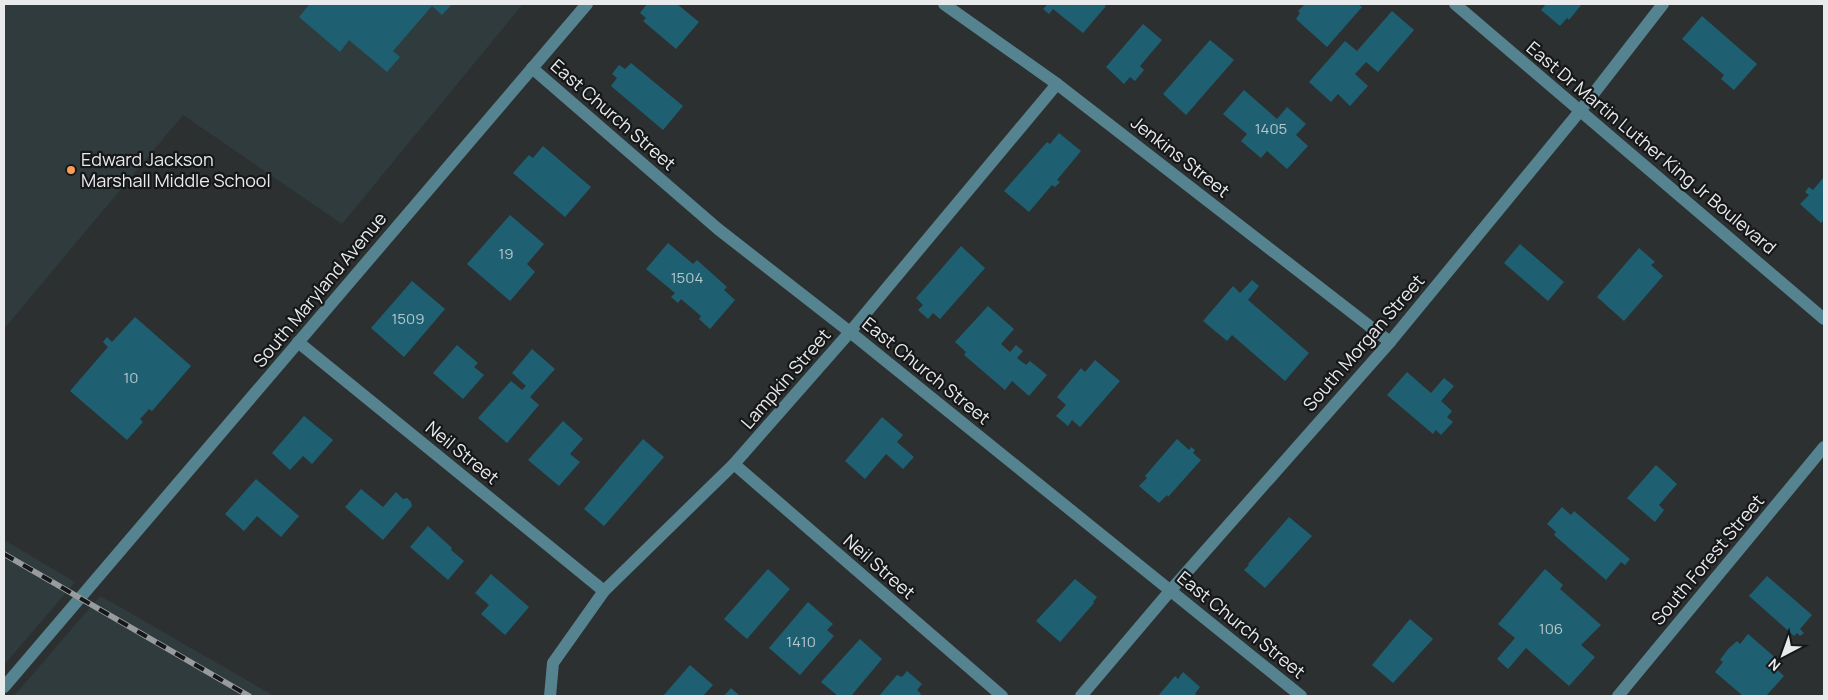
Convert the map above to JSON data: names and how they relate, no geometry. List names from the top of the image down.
{
  "streets": {
    "street": [
      "East Church Street",
      "East Dr Martin Luther King Jr Boulevard",
      "Jenkins Street",
      "South Maryland Avenue",
      "South Morgan Street",
      "Lampkin Street",
      "Neil Street",
      "South Forest Street"
    ]
  },
  "crossings": [
    ["East Church Street", "South Maryland Avenue"],
    ["East Church Street", "South Morgan Street"],
    ["East Church Street", "Lampkin Street"],
    ["East Dr Martin Luther King Jr Boulevard", "South Morgan Street"],
    ["Jenkins Street", "South Morgan Street"],
    ["Jenkins Street", "Lampkin Street"],
    ["South Maryland Avenue", "Neil Street"],
    ["Lampkin Street", "Neil Street"]
  ],
  "places": ["Edward Jackson Marshall Middle School"],
  "house_numbers": [
    "1405",
    "19",
    "1504",
    "1509",
    "10",
    "106",
    "1410"
  ],
  "north": "bottom left"
}
